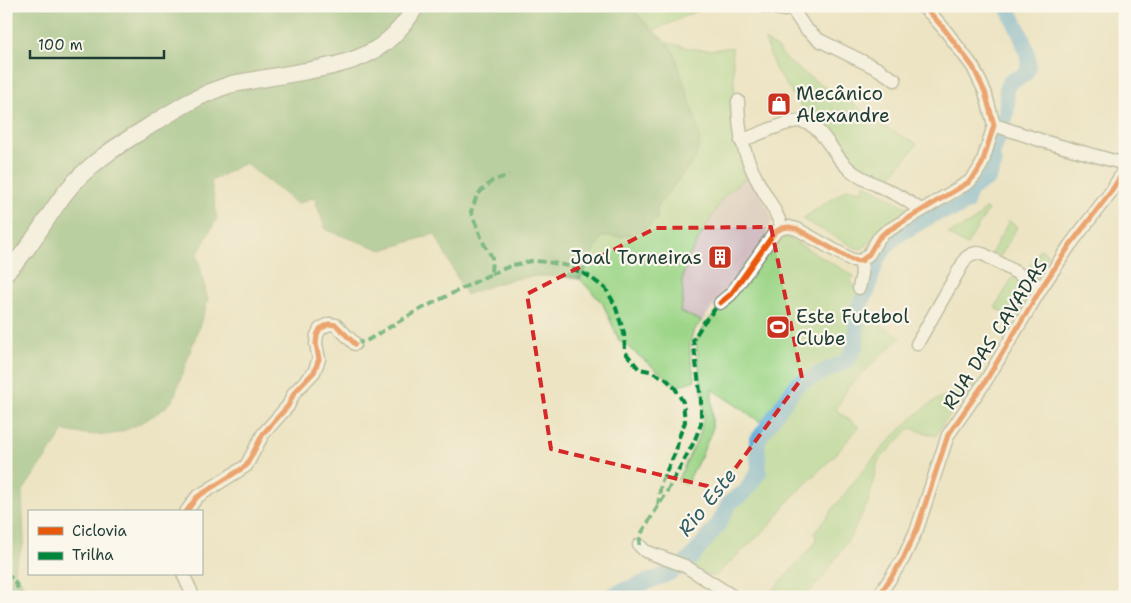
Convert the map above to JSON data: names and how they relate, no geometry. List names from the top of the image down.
{
  "streets": {
    "street": ["RUA DAS CAVADAS"]
  },
  "water": ["Rio Este"],
  "places": {
    "shop": ["Mecânico Alexandre"],
    "building": ["Joal Torneiras"],
    "sports": ["Este Futebol Clube"]
  },
  "legend": ["Ciclovia", "Trilha"],
  "scale_bar": "100 m"
}
